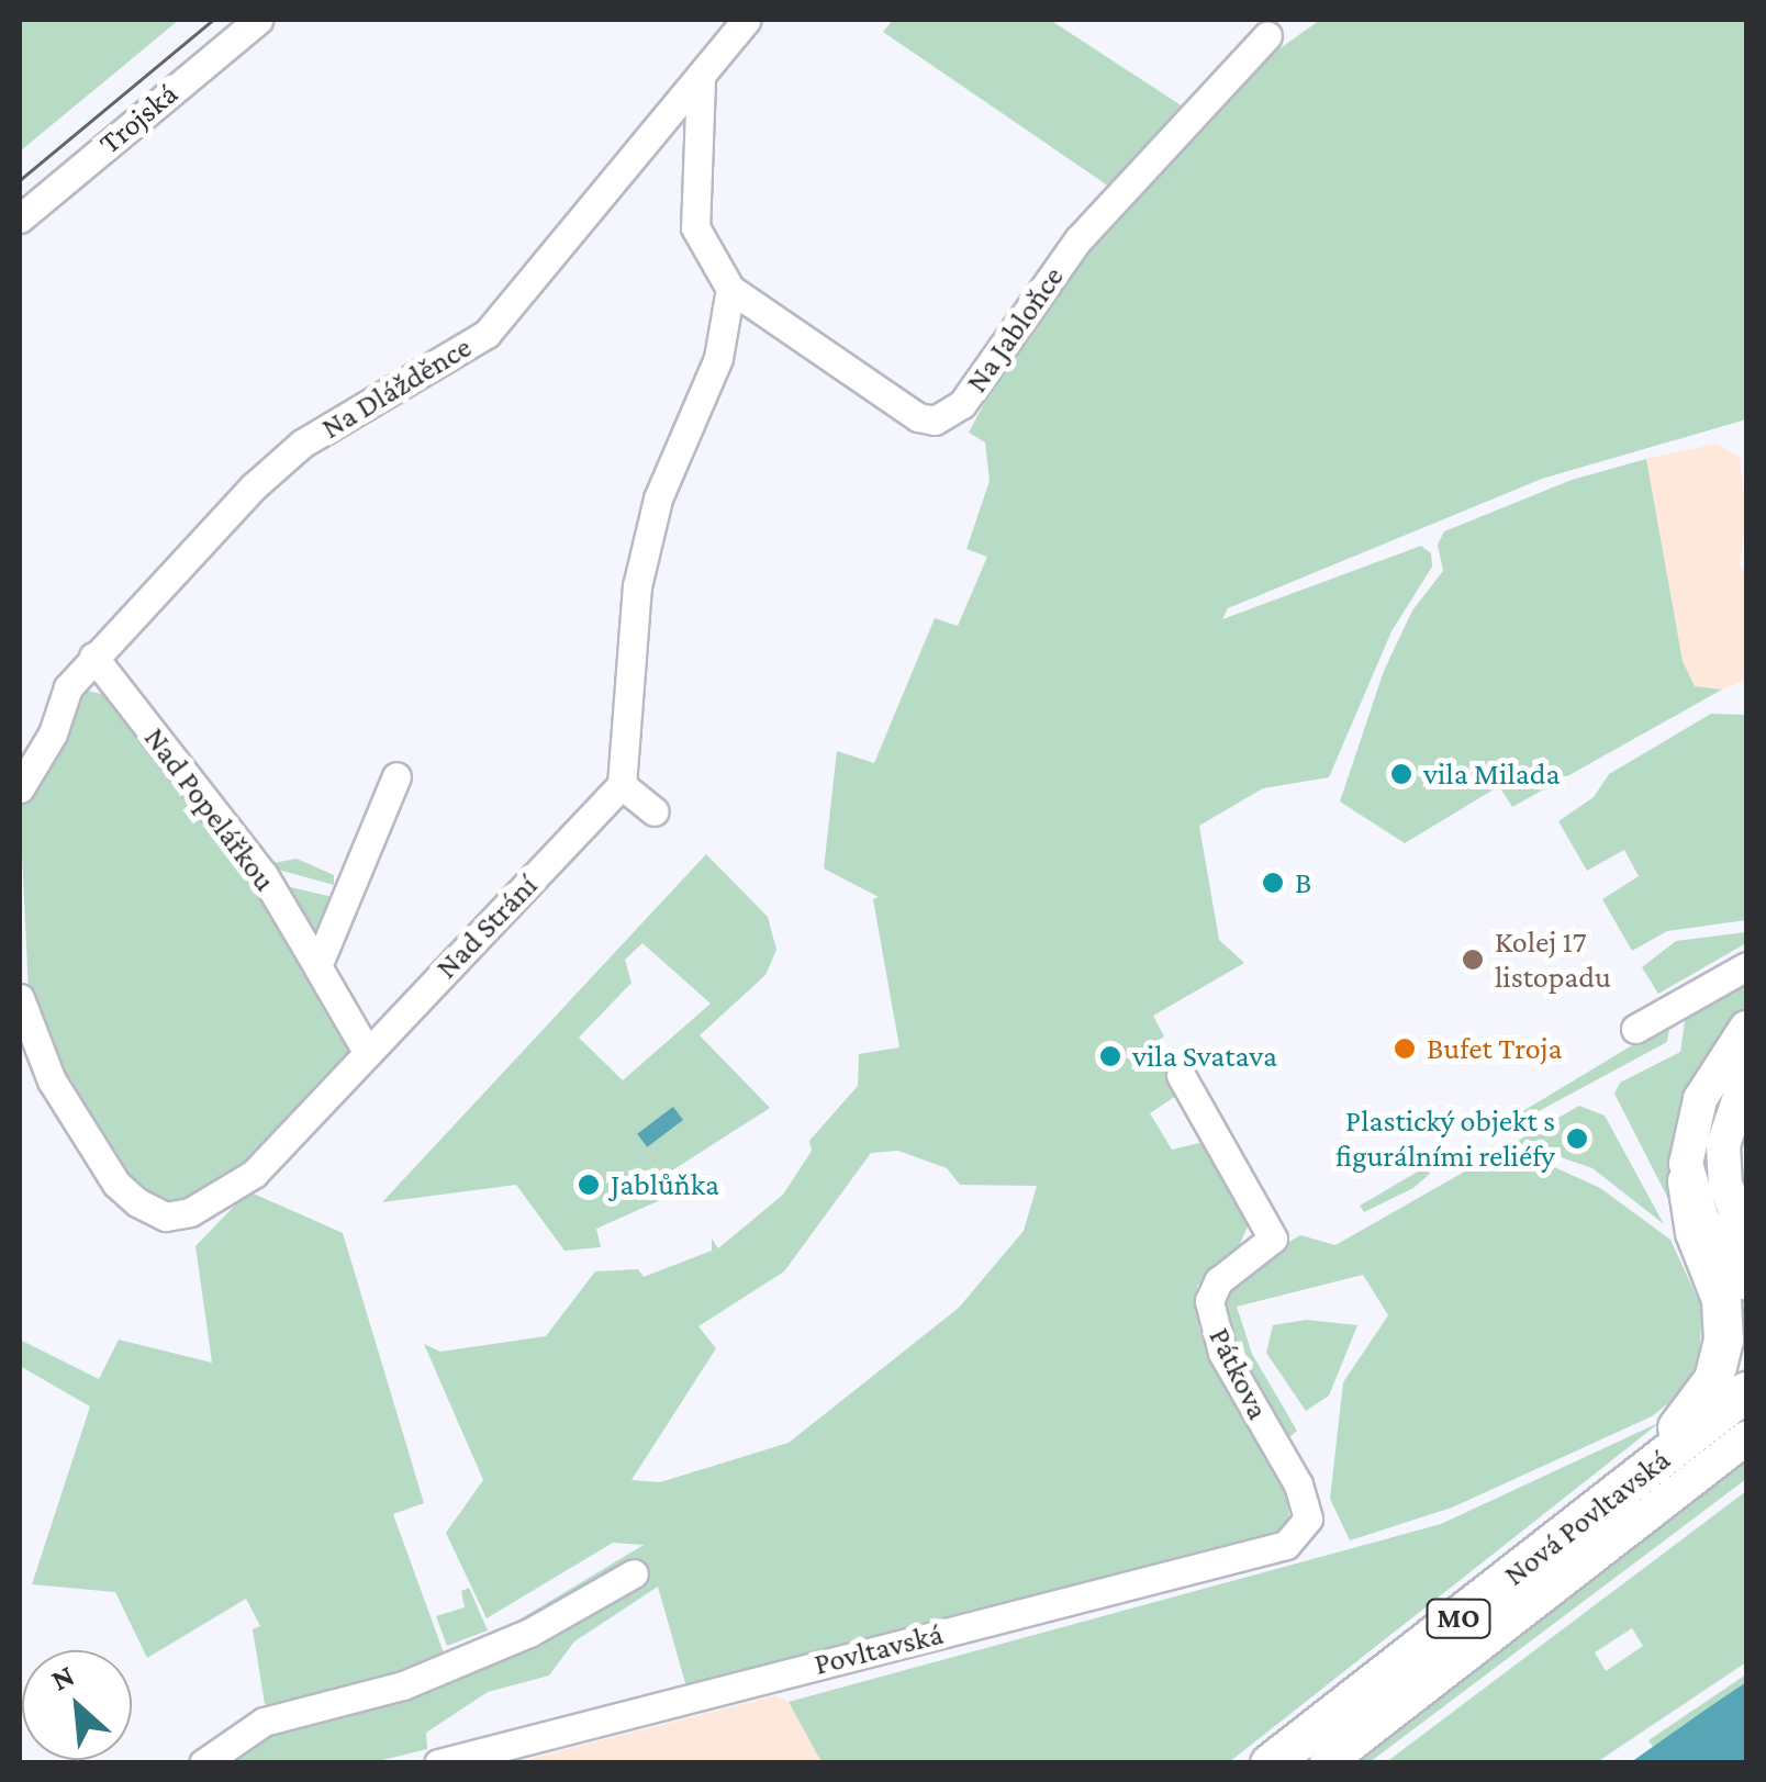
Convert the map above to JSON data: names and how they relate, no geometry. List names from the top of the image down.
{
  "streets": {
    "highway": ["Nová Povltavská", "MO"],
    "street": [
      "Trojská",
      "Na Jabloňce",
      "Na Dlážděnce",
      "Nad Popelářkou",
      "Nad Strání",
      "Pátkova",
      "Povltavská"
    ]
  },
  "crossings": [
    ["Na Jabloňce", "Na Dlážděnce"],
    ["Na Dlážděnce", "Nad Popelářkou"],
    ["Nad Popelářkou", "Nad Strání"],
    ["Pátkova", "Povltavská"]
  ],
  "places": [
    "vila Milada",
    "B",
    "Kolej 17 listopadu",
    "Bufet Troja",
    "vila Svatava",
    "Plastický objekt s figurálními reliéfy",
    "Jablůňka"
  ],
  "north": "top left"
}
